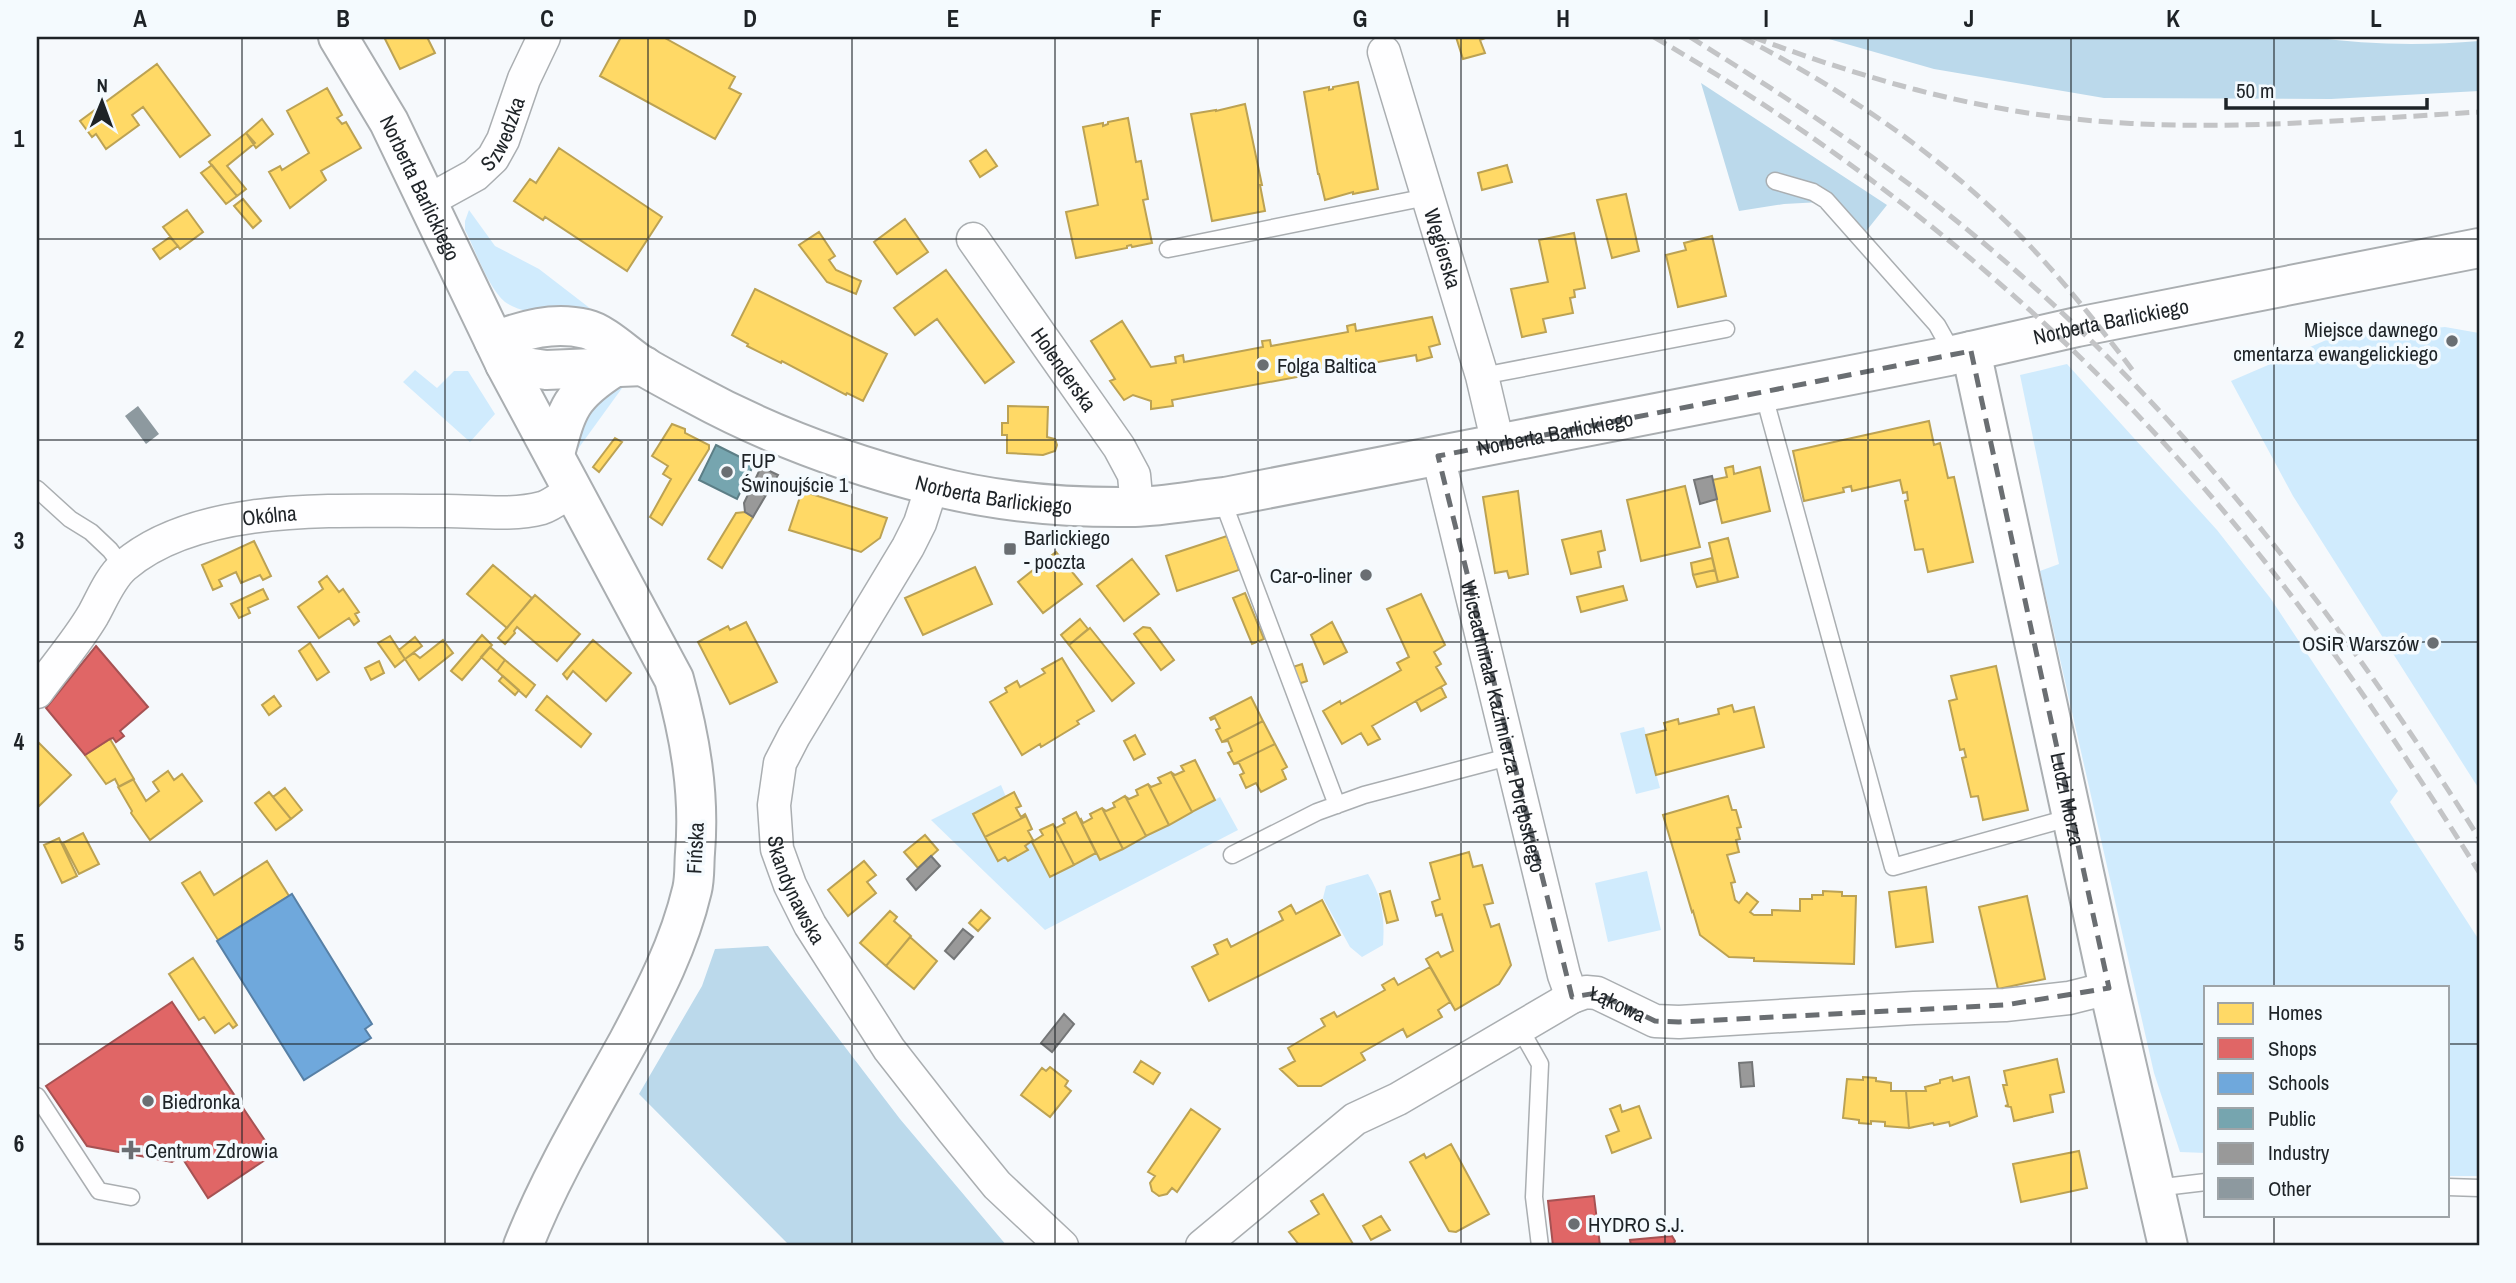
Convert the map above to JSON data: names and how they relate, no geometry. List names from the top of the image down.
{
  "streets": {
    "street": [
      "Szwedzka",
      "Norberta Barlickiego",
      "Węgierska",
      "Holenderska",
      "Okólna",
      "Wiceadmirała Kazimierza Porębskiego",
      "Ludzi Morza",
      "Fińska",
      "Skandynawska",
      "Łąkowa"
    ]
  },
  "crossings": [
    ["Szwedzka", "Norberta Barlickiego"],
    ["Norberta Barlickiego", "Węgierska"],
    ["Norberta Barlickiego", "Holenderska"],
    ["Norberta Barlickiego", "Okólna"],
    ["Norberta Barlickiego", "Wiceadmirała Kazimierza Porębskiego"],
    ["Norberta Barlickiego", "Ludzi Morza"],
    ["Norberta Barlickiego", "Fińska"],
    ["Norberta Barlickiego", "Skandynawska"],
    ["Okólna", "Fińska"],
    ["Wiceadmirała Kazimierza Porębskiego", "Łąkowa"],
    ["Ludzi Morza", "Łąkowa"]
  ],
  "places": {
    "other": [
      "Miejsce dawnego cmentarza ewangelickiego",
      "Folga Baltica",
      "FUP Świnoujście 1",
      "Car-o-liner",
      "OSiR Warszów",
      "Biedronka",
      "HYDRO S.J."
    ],
    "transit": ["Barlickiego - poczta"],
    "health": ["Centrum Zdrowia"]
  },
  "legend": [
    "Homes",
    "Shops",
    "Schools",
    "Public",
    "Industry",
    "Other"
  ],
  "scale_bar": "50 m",
  "north": "top",
  "grid": {
    "columns": [
      "A",
      "B",
      "C",
      "D",
      "E",
      "F",
      "G",
      "H",
      "I",
      "J",
      "K",
      "L"
    ],
    "rows": [
      "1",
      "2",
      "3",
      "4",
      "5",
      "6"
    ]
  }
}
